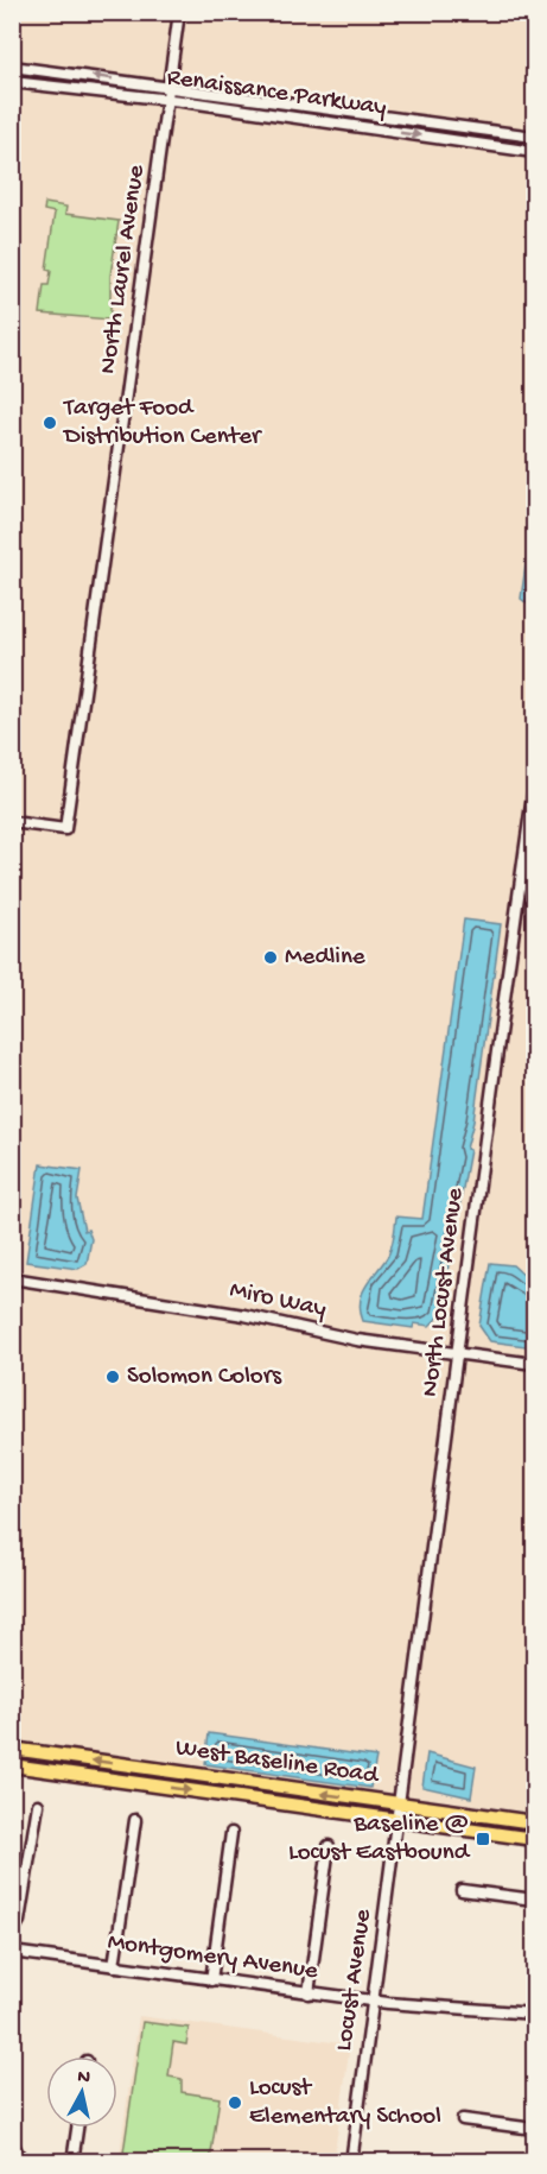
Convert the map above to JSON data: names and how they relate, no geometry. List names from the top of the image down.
{
  "streets": {
    "main road": ["West Baseline Road"],
    "street": [
      "Renaissance Parkway",
      "North Laurel Avenue",
      "North Locust Avenue",
      "Miro Way",
      "Montgomery Avenue",
      "Locust Avenue"
    ]
  },
  "crossings": [
    ["Renaissance Parkway", "North Laurel Avenue"],
    ["North Locust Avenue", "Miro Way"],
    ["North Locust Avenue", "West Baseline Road"],
    ["North Locust Avenue", "Locust Avenue"],
    ["West Baseline Road", "Locust Avenue"],
    ["Montgomery Avenue", "Locust Avenue"]
  ],
  "places": {
    "other": [
      "Target Food Distribution Center",
      "Medline",
      "Solomon Colors",
      "Locust Elementary School"
    ],
    "transit": ["Baseline @ Locust Eastbound"]
  },
  "north": "top"
}
